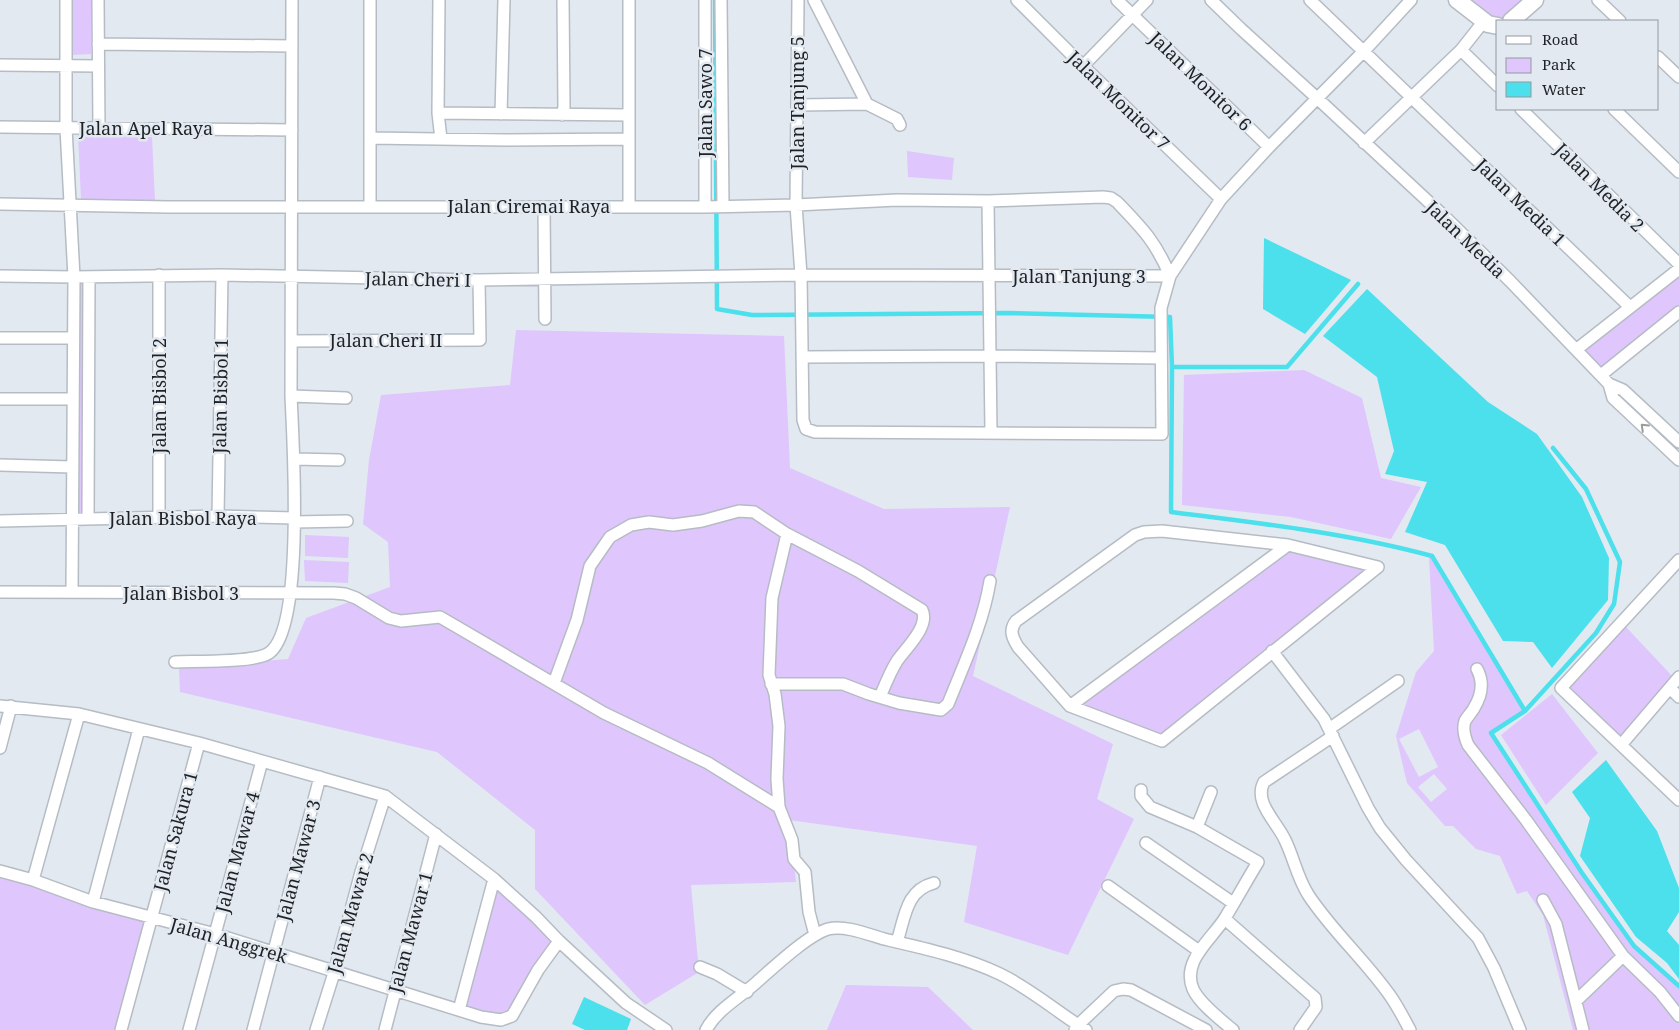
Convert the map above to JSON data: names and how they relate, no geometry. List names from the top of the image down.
{
  "streets": {
    "street": [
      "Jalan Monitor 6",
      "Jalan Monitor 7",
      "Jalan Sawo 7",
      "Jalan Tanjung 5",
      "Jalan Apel Raya",
      "Jalan Media 2",
      "Jalan Media 1",
      "Jalan Ciremai Raya",
      "Jalan Media",
      "Jalan Tanjung 3",
      "Jalan Cheri I",
      "Jalan Cheri II",
      "Jalan Bisbol 2",
      "Jalan Bisbol 1",
      "Jalan Bisbol Raya",
      "Jalan Bisbol 3",
      "Jalan Sakura 1",
      "Jalan Mawar 4",
      "Jalan Mawar 3",
      "Jalan Mawar 2",
      "Jalan Mawar 1",
      "Jalan Anggrek"
    ]
  },
  "crossings": [
    ["Jalan Sawo 7", "Jalan Ciremai Raya"],
    ["Jalan Tanjung 5", "Jalan Ciremai Raya"],
    ["Jalan Tanjung 5", "Jalan Tanjung 3"],
    ["Jalan Tanjung 5", "Jalan Cheri I"],
    ["Jalan Ciremai Raya", "Jalan Tanjung 3"],
    ["Jalan Tanjung 3", "Jalan Cheri I"],
    ["Jalan Cheri I", "Jalan Cheri II"],
    ["Jalan Cheri I", "Jalan Bisbol 2"],
    ["Jalan Cheri I", "Jalan Bisbol 1"],
    ["Jalan Bisbol 2", "Jalan Bisbol Raya"],
    ["Jalan Bisbol 1", "Jalan Bisbol Raya"],
    ["Jalan Sakura 1", "Jalan Anggrek"],
    ["Jalan Mawar 4", "Jalan Anggrek"],
    ["Jalan Mawar 3", "Jalan Anggrek"],
    ["Jalan Mawar 2", "Jalan Anggrek"],
    ["Jalan Mawar 1", "Jalan Anggrek"]
  ],
  "legend": ["Road", "Park", "Water"]
}
